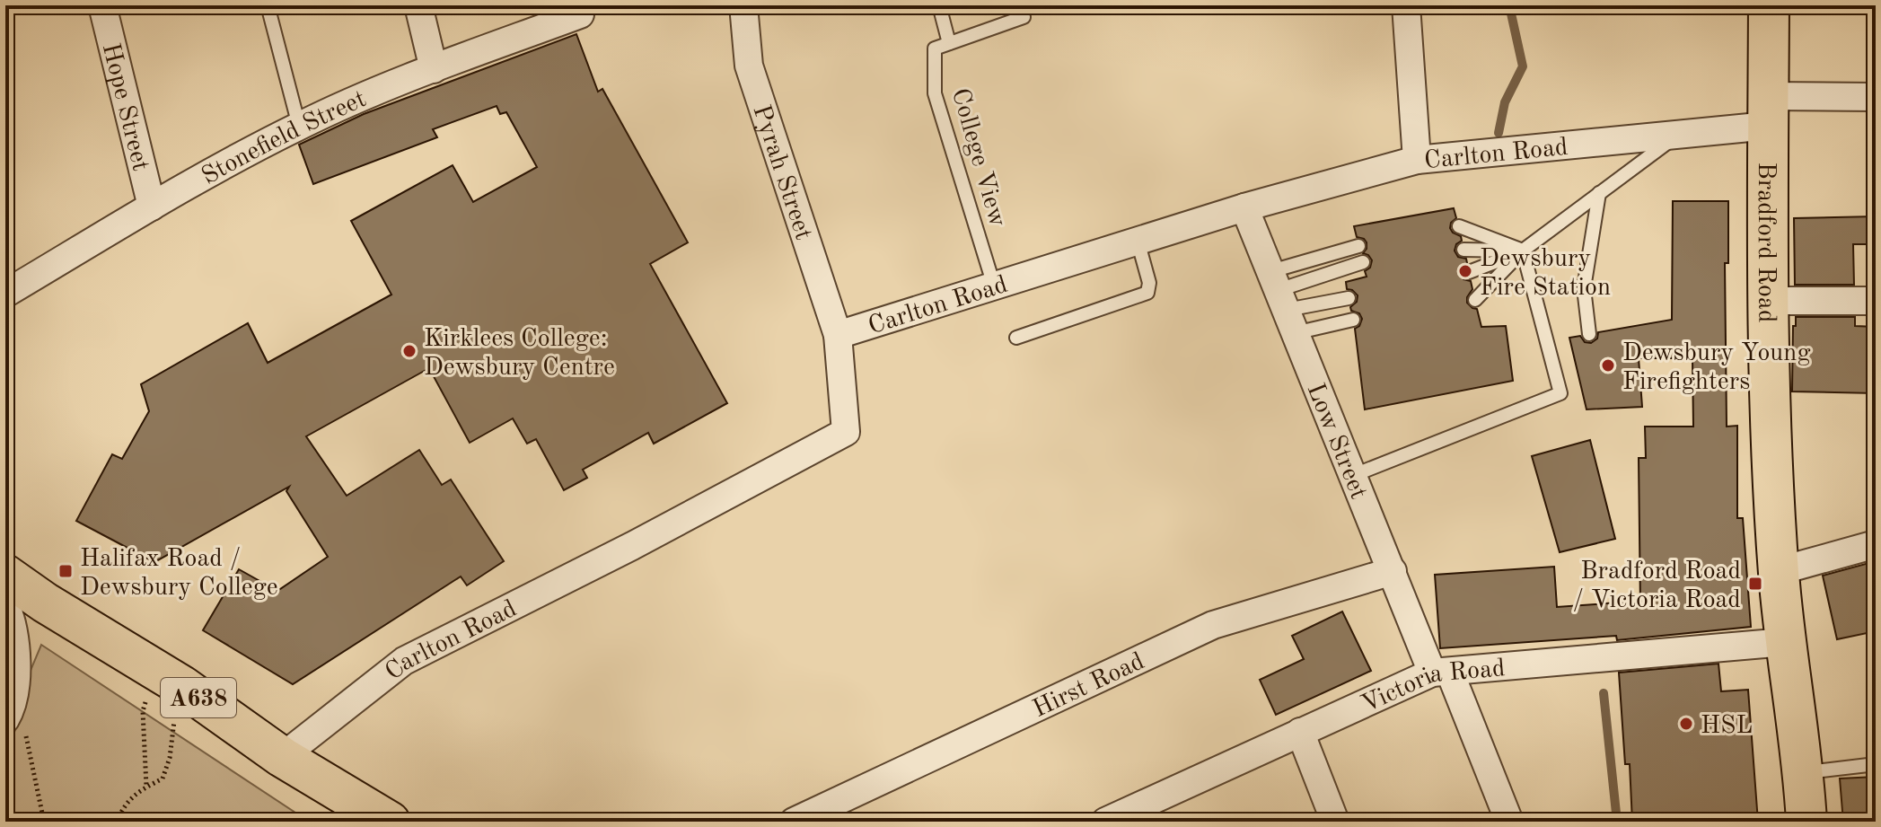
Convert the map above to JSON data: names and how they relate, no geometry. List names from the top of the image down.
{
  "streets": {
    "main road": ["Bradford Road", "A638"],
    "street": [
      "Hope Street",
      "Stonefield Street",
      "Carlton Road",
      "Pyrah Street",
      "Low Street",
      "Hirst Road",
      "Victoria Road"
    ],
    "lane": ["College View"]
  },
  "crossings": [
    ["Hope Street", "Stonefield Street"],
    ["Carlton Road", "College View"],
    ["Carlton Road", "Pyrah Street"],
    ["Carlton Road", "Bradford Road"],
    ["Carlton Road", "Low Street"],
    ["Carlton Road", "A638"],
    ["Bradford Road", "Victoria Road"],
    ["Low Street", "Hirst Road"],
    ["Low Street", "Victoria Road"]
  ],
  "places": {
    "other": [
      "Dewsbury Fire Station",
      "Kirklees College: Dewsbury Centre",
      "Dewsbury Young Firefighters",
      "HSL"
    ],
    "transit": ["Halifax Road / Dewsbury College", "Bradford Road / Victoria Road"]
  }
}
